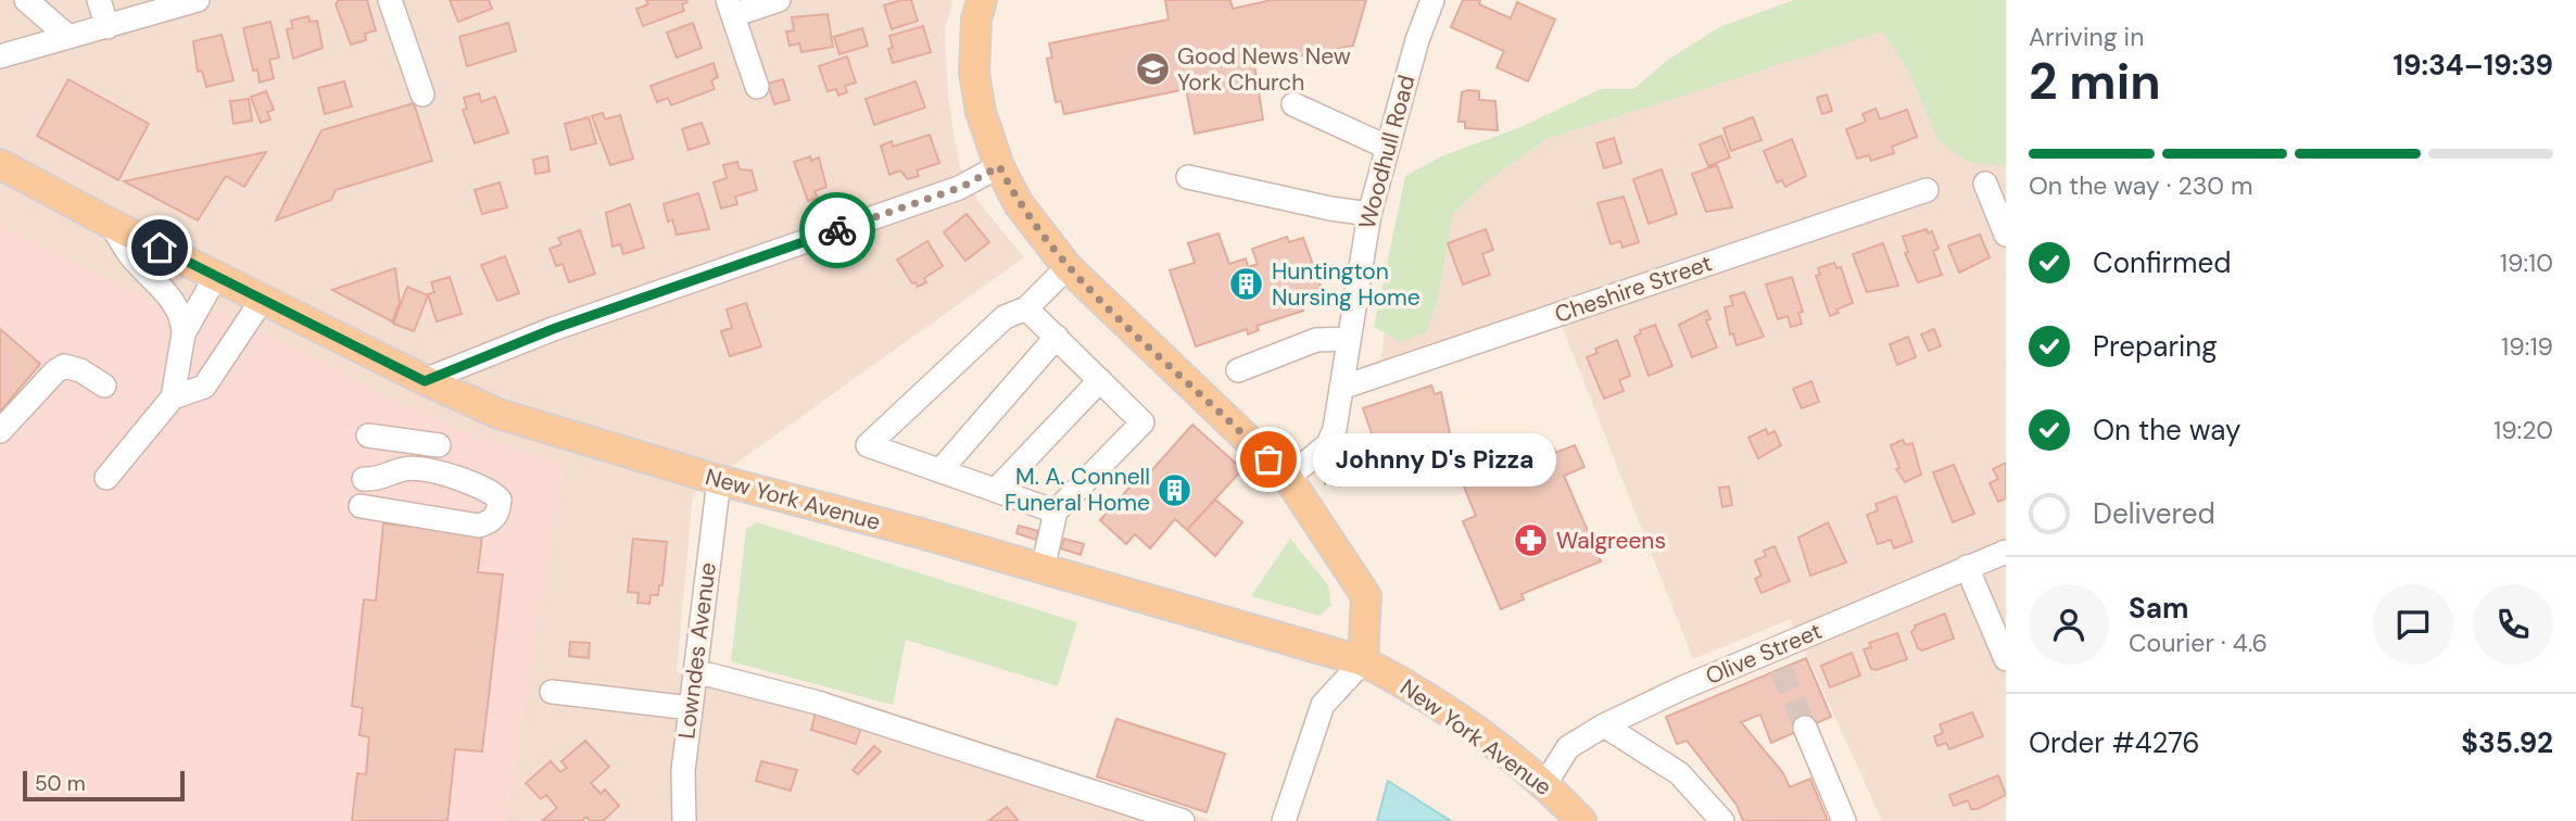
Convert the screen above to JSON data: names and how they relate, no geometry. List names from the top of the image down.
{
  "streets": {
    "main road": ["New York Avenue"],
    "street": [
      "Woodhull Road",
      "Cheshire Street",
      "Lowndes Avenue",
      "Olive Street"
    ]
  },
  "crossings": [
    ["Woodhull Road", "Cheshire Street"],
    ["New York Avenue", "Lowndes Avenue"],
    ["New York Avenue", "Olive Street"]
  ],
  "places": {
    "school or university": ["Good News New York Church"],
    "building": ["Huntington Nursing Home", "M. A. Connell Funeral Home"],
    "other": ["Johnny D's Pizza"],
    "pharmacy": ["Walgreens"]
  },
  "scale_bar": "50 m",
  "page": {
    "heading": ["2 min", "Arriving in", "19:34–19:39"],
    "panel": [
      "Sam",
      "Courier · 4.6",
      "Order #4276",
      "$35.92"
    ],
    "bar": "On the way · 230 m",
    "list": [
      ["Confirmed", "19:10"],
      ["Preparing", "19:19"],
      ["On the way", "19:20"],
      "Delivered"
    ],
    "bubble": "Johnny D's Pizza",
    "scale": "50 m"
  }
}
